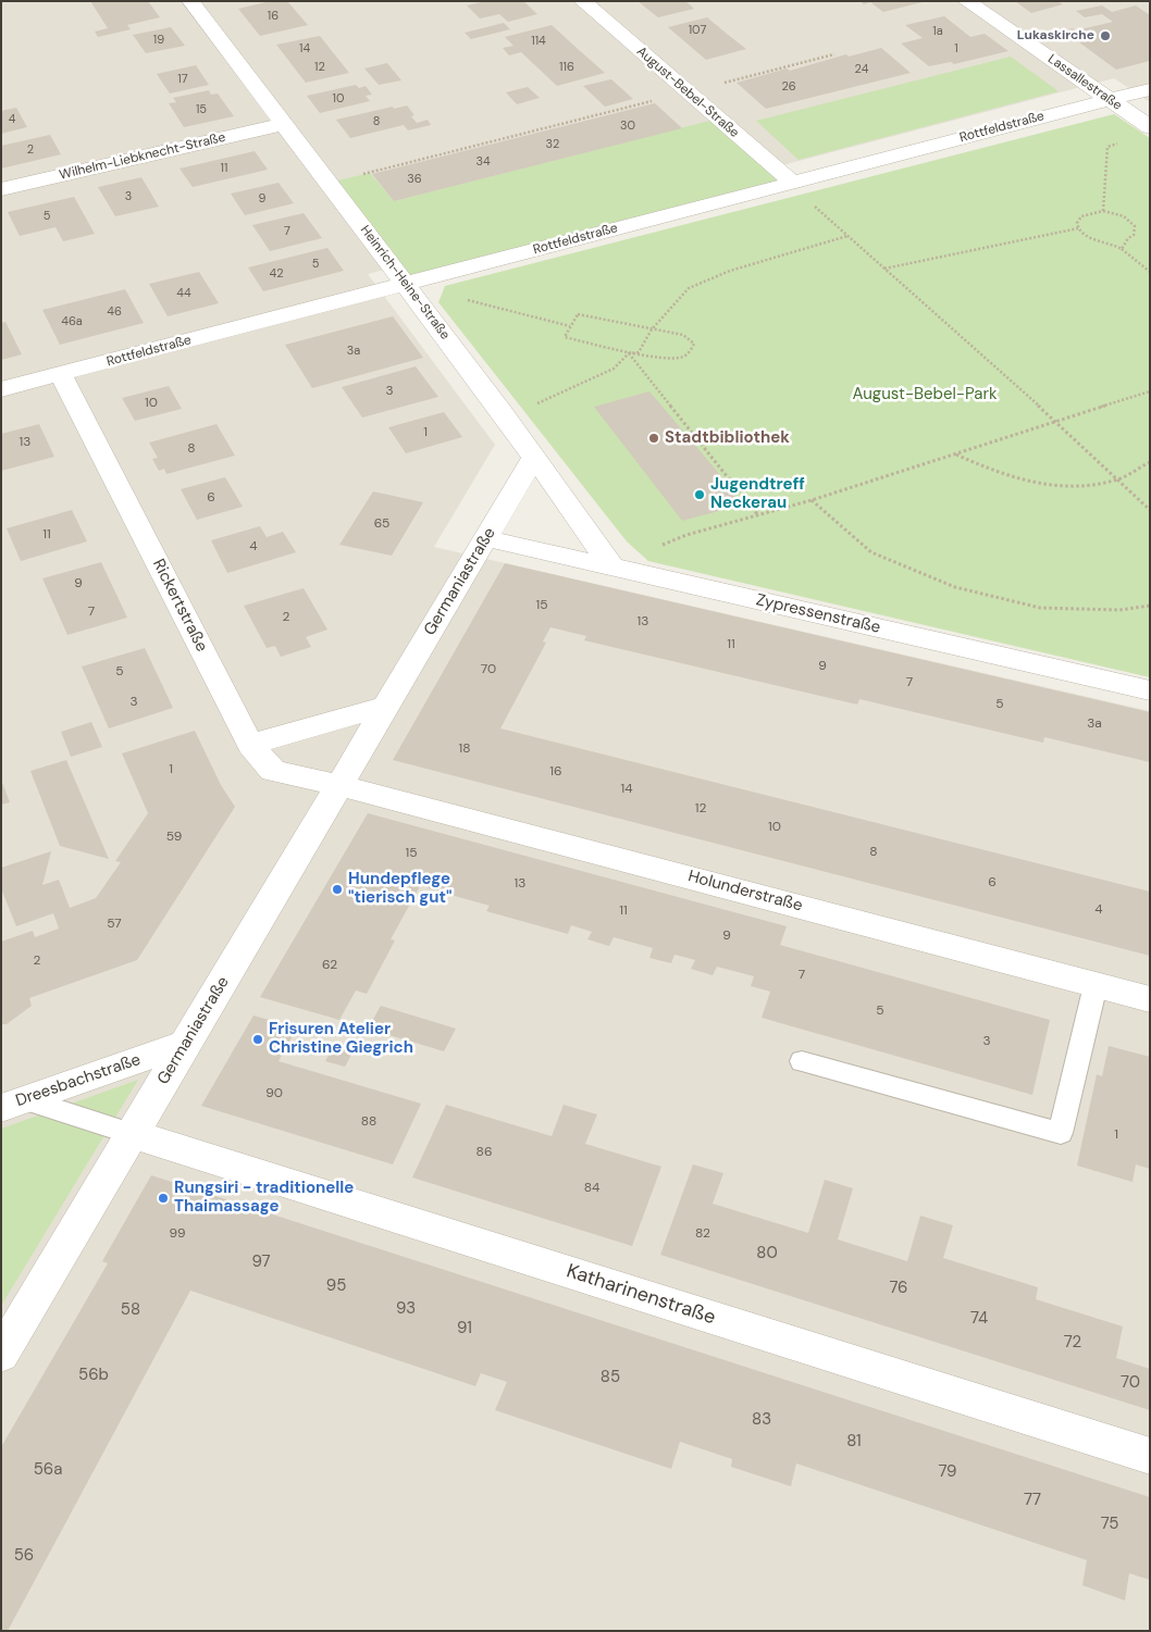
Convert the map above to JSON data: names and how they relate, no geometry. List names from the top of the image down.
{
  "streets": {
    "street": [
      "Lassallestraße",
      "August-Bebel-Straße",
      "Rottfeldstraße",
      "Wilhelm-Liebknecht-Straße",
      "Heinrich-Heine-Straße",
      "Germaniastraße",
      "Rickertstraße",
      "Zypressenstraße",
      "Holunderstraße",
      "Dreesbachstraße",
      "Katharinenstraße"
    ]
  },
  "crossings": [
    ["Lassallestraße", "Rottfeldstraße"],
    ["August-Bebel-Straße", "Rottfeldstraße"],
    ["Rottfeldstraße", "Heinrich-Heine-Straße"],
    ["Rottfeldstraße", "Rickertstraße"],
    ["Wilhelm-Liebknecht-Straße", "Heinrich-Heine-Straße"],
    ["Heinrich-Heine-Straße", "Germaniastraße"],
    ["Heinrich-Heine-Straße", "Zypressenstraße"],
    ["Germaniastraße", "Rickertstraße"],
    ["Germaniastraße", "Zypressenstraße"],
    ["Germaniastraße", "Holunderstraße"],
    ["Germaniastraße", "Dreesbachstraße"],
    ["Germaniastraße", "Katharinenstraße"],
    ["Rickertstraße", "Holunderstraße"]
  ],
  "parks": ["August-Bebel-Park"],
  "places": [
    "Lukaskirche",
    "Stadtbibliothek",
    "Jugendtreff Neckerau",
    "Hundepflege \"tierisch gut\"",
    "Frisuren Atelier Christine Giegrich",
    "Rungsiri - traditionelle Thaimassage"
  ],
  "house_numbers": [
    "16",
    "107",
    "1a",
    "19",
    "114",
    "14",
    "1",
    "12",
    "116",
    "24",
    "17",
    "26",
    "10",
    "15",
    "4",
    "8",
    "30",
    "32",
    "2",
    "34",
    "11",
    "36",
    "3",
    "9",
    "5",
    "7",
    "5",
    "42",
    "44",
    "46",
    "46a",
    "3a",
    "3",
    "10",
    "1",
    "13",
    "8",
    "6",
    "65",
    "11",
    "4",
    "9",
    "15",
    "7",
    "2",
    "13",
    "11",
    "9",
    "70",
    "5",
    "7",
    "3",
    "5",
    "3a",
    "18",
    "1",
    "16",
    "14",
    "12",
    "10",
    "59",
    "8",
    "15",
    "6",
    "13",
    "4",
    "11",
    "57",
    "9",
    "2",
    "62",
    "7",
    "5",
    "3",
    "90",
    "88",
    "1",
    "86",
    "84",
    "99",
    "82",
    "80",
    "97",
    "95",
    "76",
    "93",
    "58",
    "74",
    "91",
    "72",
    "56b",
    "85",
    "70",
    "83",
    "81",
    "56a",
    "79",
    "77",
    "75",
    "56"
  ]
}
